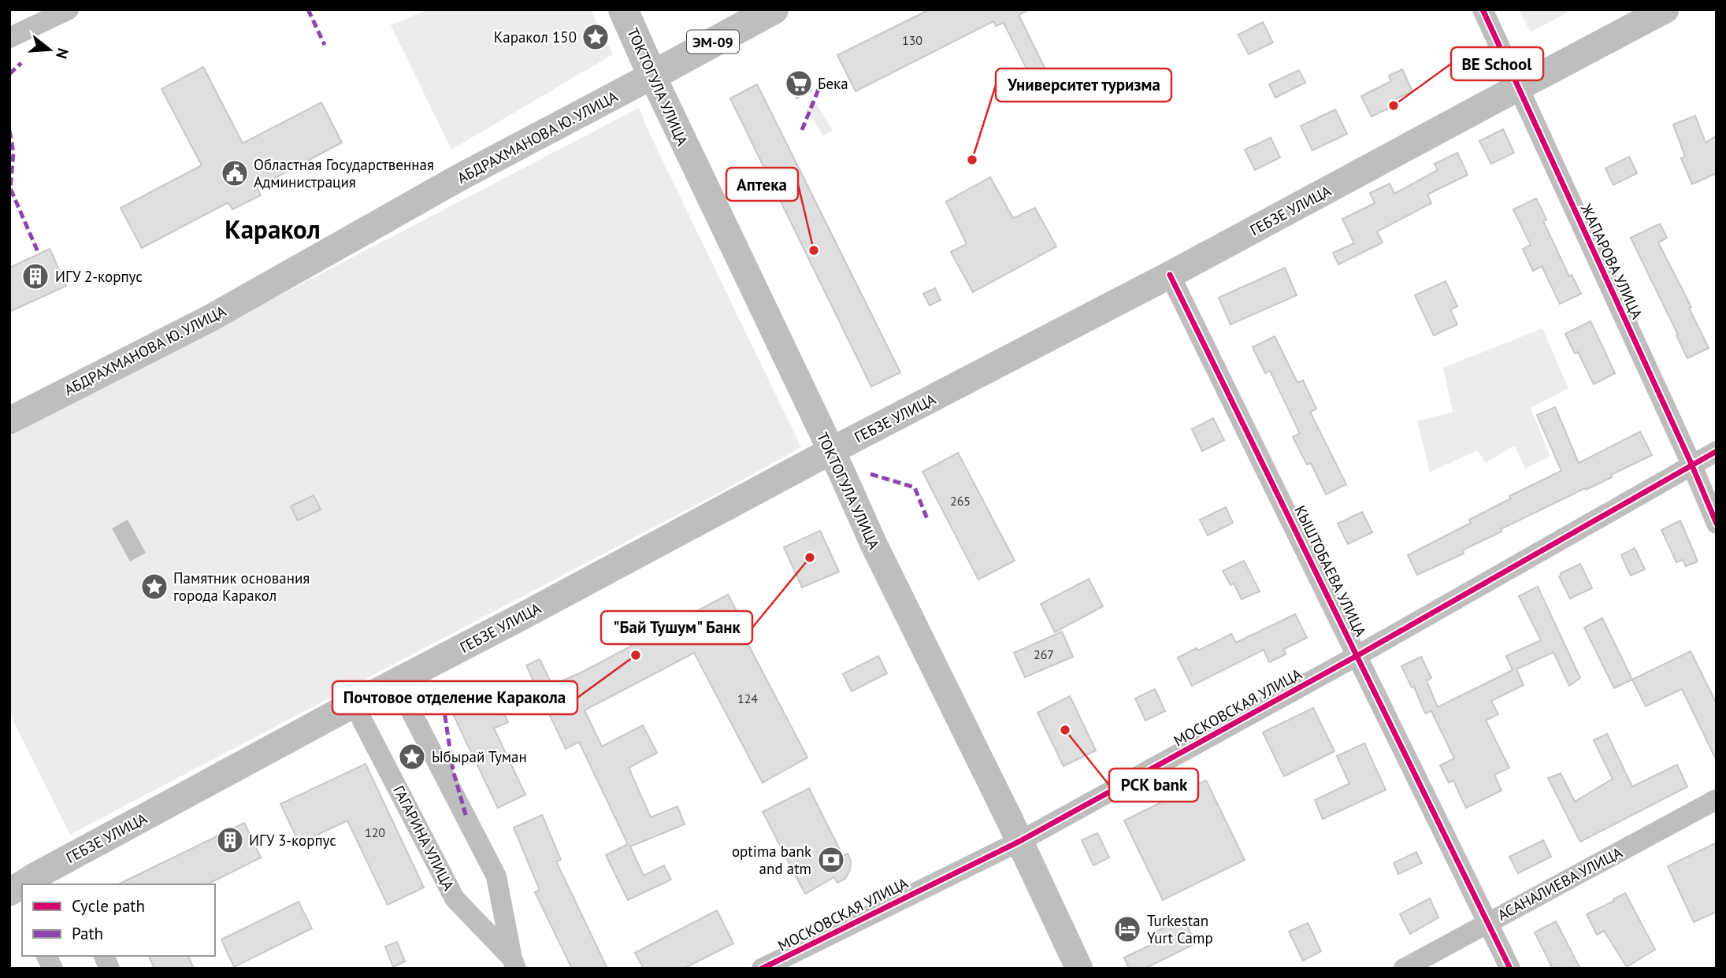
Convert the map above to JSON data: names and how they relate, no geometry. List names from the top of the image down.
{
  "streets": {
    "highway": ["ЭМ-09", "ТОКТОГУЛА УЛИЦА", "АБДРАХМАНОВА Ю. УЛИЦА"],
    "main road": ["ГЕБЗЕ УЛИЦА"],
    "street": [
      "ЖАПАРОВА УЛИЦА",
      "КЫШТОБАЕВА УЛИЦА",
      "МОСКОВСКАЯ УЛИЦА",
      "ГАГАРИНА УЛИЦА",
      "АСАНАЛИЕВА УЛИЦА"
    ]
  },
  "crossings": [
    ["ТОКТОГУЛА УЛИЦА", "АБДРАХМАНОВА Ю. УЛИЦА"],
    ["ТОКТОГУЛА УЛИЦА", "ГЕБЗЕ УЛИЦА"],
    ["ТОКТОГУЛА УЛИЦА", "МОСКОВСКАЯ УЛИЦА"],
    ["ГЕБЗЕ УЛИЦА", "ЖАПАРОВА УЛИЦА"],
    ["ГЕБЗЕ УЛИЦА", "КЫШТОБАЕВА УЛИЦА"],
    ["ГЕБЗЕ УЛИЦА", "ГАГАРИНА УЛИЦА"],
    ["ЖАПАРОВА УЛИЦА", "МОСКОВСКАЯ УЛИЦА"],
    ["КЫШТОБАЕВА УЛИЦА", "МОСКОВСКАЯ УЛИЦА"],
    ["КЫШТОБАЕВА УЛИЦА", "АСАНАЛИЕВА УЛИЦА"]
  ],
  "districts": ["Каракол"],
  "places": {
    "place": ["Каракол 150", "Памятник основания города Каракол", "Ыбырай Туман"],
    "supermarket": ["Бека"],
    "other": [
      "BE School",
      "Университет туризма",
      "Аптека",
      "\"Бай Тушум\" Банк",
      "Почтовое отделение Каракола",
      "PCK bank"
    ],
    "public building": ["Областная Государственная Администрация"],
    "building": ["ИГУ 2-корпус", "ИГУ 3-корпус"],
    "bank": ["optima bank and atm"],
    "hotel": ["Turkestan Yurt Camp"]
  },
  "house_numbers": [
    "130",
    "265",
    "267",
    "124",
    "120"
  ],
  "legend": ["Cycle path", "Path"],
  "north": "right"
}
